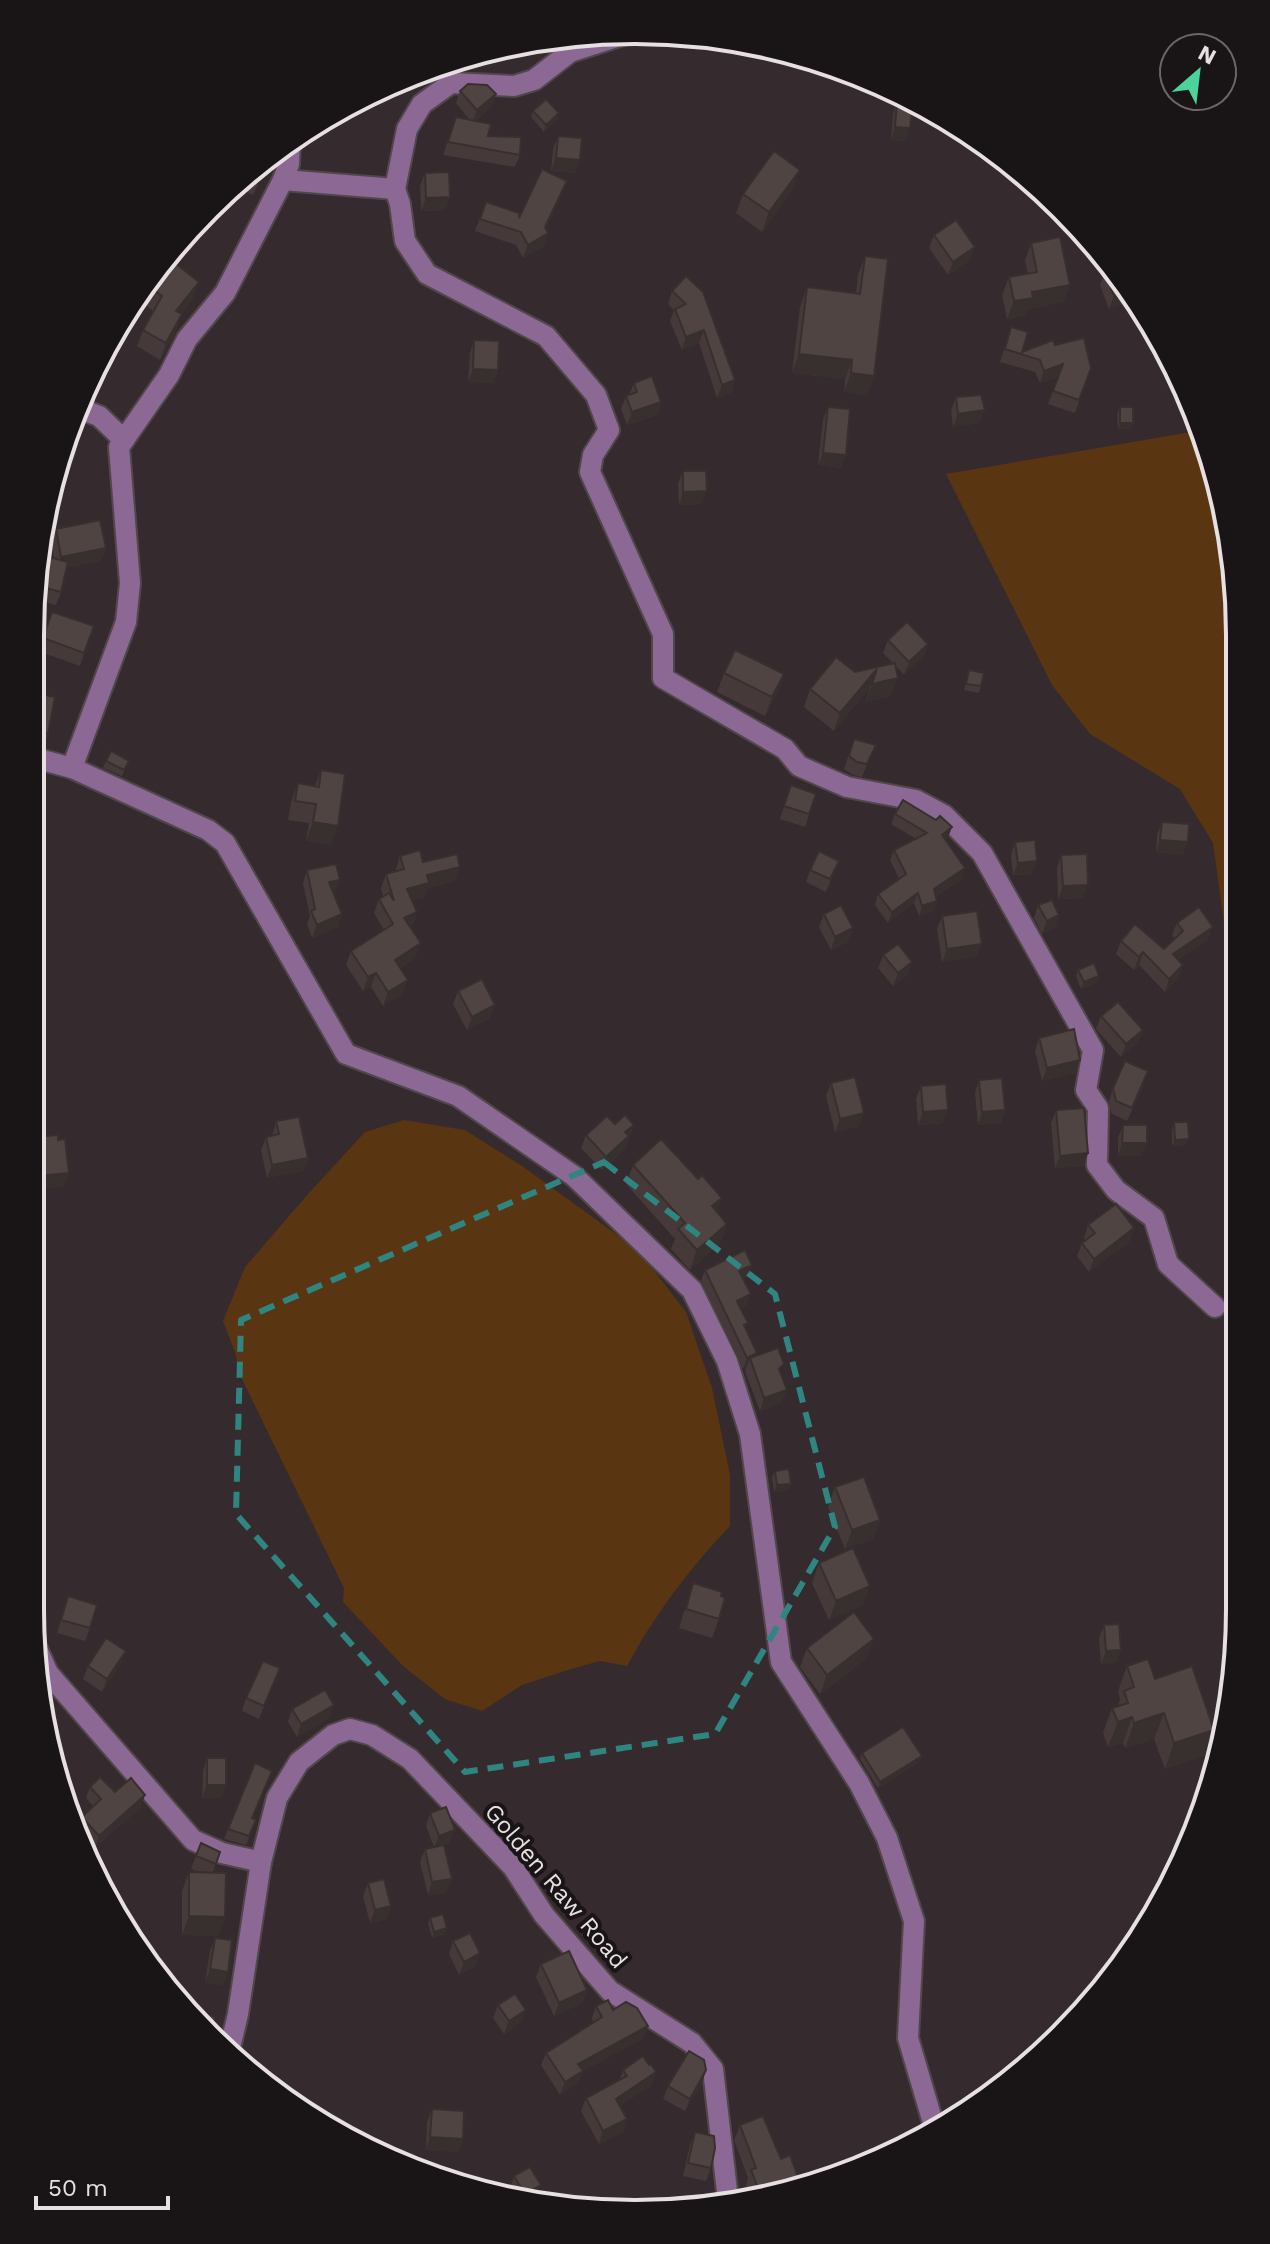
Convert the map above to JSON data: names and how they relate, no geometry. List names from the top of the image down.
{
  "streets": {
    "street": ["Golden Raw Road"]
  },
  "scale_bar": "50 m",
  "north": "top right"
}
